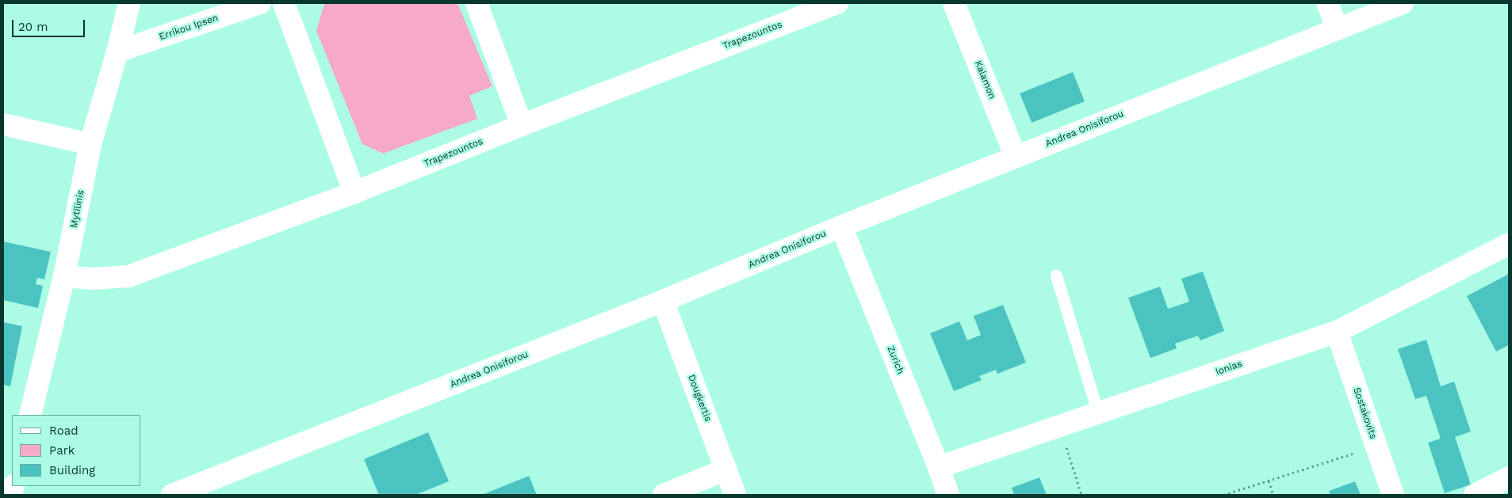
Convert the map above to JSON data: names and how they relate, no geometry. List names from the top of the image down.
{
  "streets": {
    "street": [
      "Errikou Ipsen",
      "Trapezountos",
      "Kalamon",
      "Andrea Onisiforou",
      "Mytilinis",
      "Zurich",
      "Ionias",
      "Dougkertis",
      "Sostakovits"
    ]
  },
  "crossings": [
    ["Errikou Ipsen", "Mytilinis"],
    ["Trapezountos", "Mytilinis"],
    ["Kalamon", "Andrea Onisiforou"],
    ["Andrea Onisiforou", "Zurich"],
    ["Andrea Onisiforou", "Dougkertis"],
    ["Zurich", "Ionias"],
    ["Ionias", "Sostakovits"]
  ],
  "legend": ["Road", "Park", "Building"],
  "scale_bar": "20 m"
}
